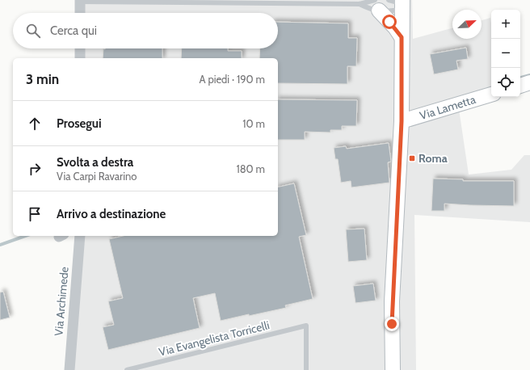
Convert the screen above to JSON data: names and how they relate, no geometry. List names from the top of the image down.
{
  "streets": {
    "main road": ["Via Lametta"],
    "street": ["Via Archimede"],
    "lane": ["Via Evangelista Torricelli"]
  },
  "places": {
    "transit": ["Roma"]
  },
  "north": "top right",
  "page": {
    "map_buttons": ["+", "−"],
    "search": "Cerca qui",
    "heading": ["3 min", "A piedi · 190 m"],
    "list": [
      ["Prosegui", "10 m"],
      ["Svolta a destra", "Via Carpi Ravarino", "180 m"],
      "Arrivo a destinazione"
    ]
  }
}
